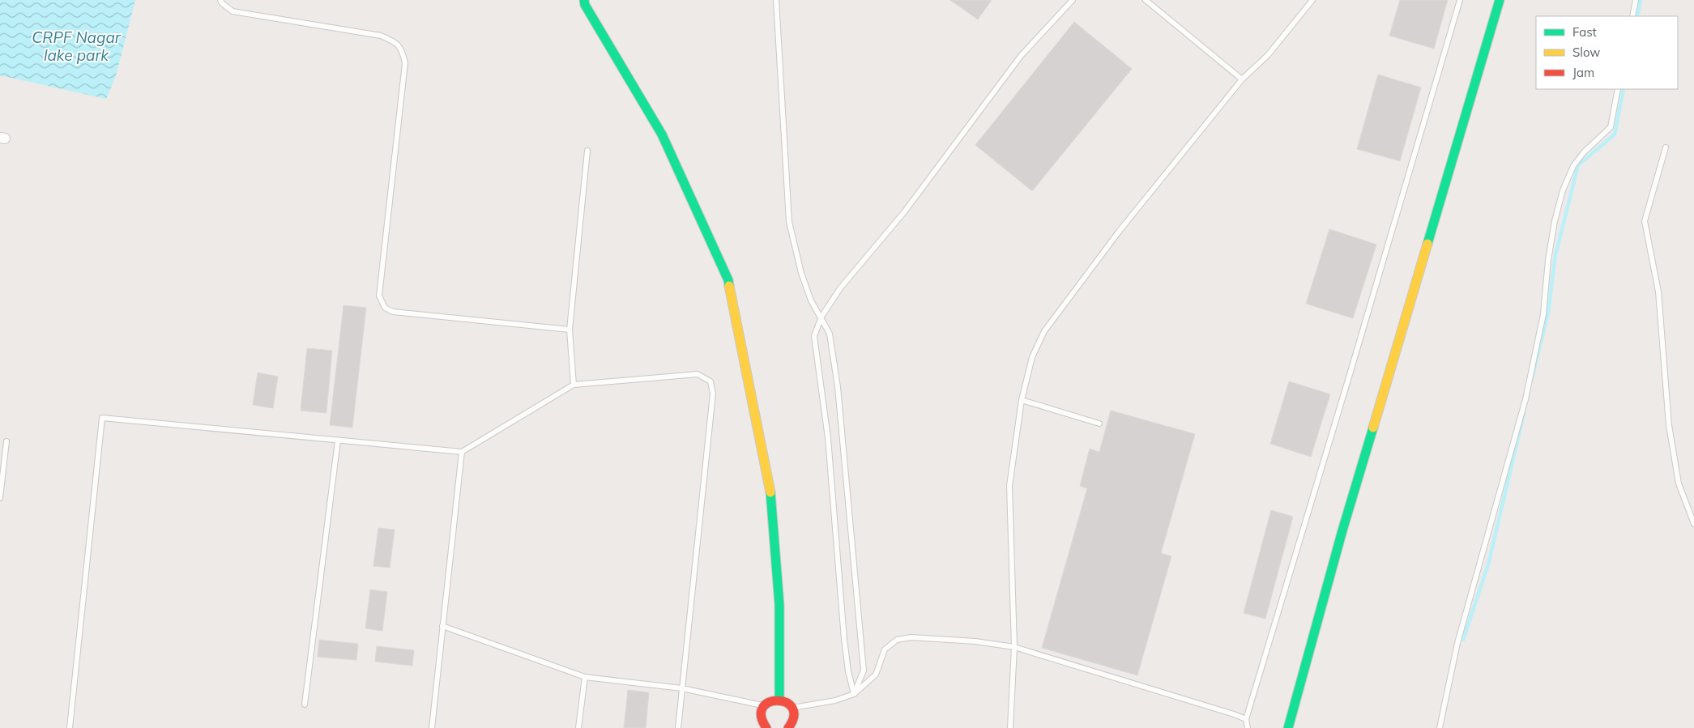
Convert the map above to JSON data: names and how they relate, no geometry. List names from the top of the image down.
{
  "water": ["CRPF Nagar lake park"],
  "legend": ["Fast", "Slow", "Jam"]
}
